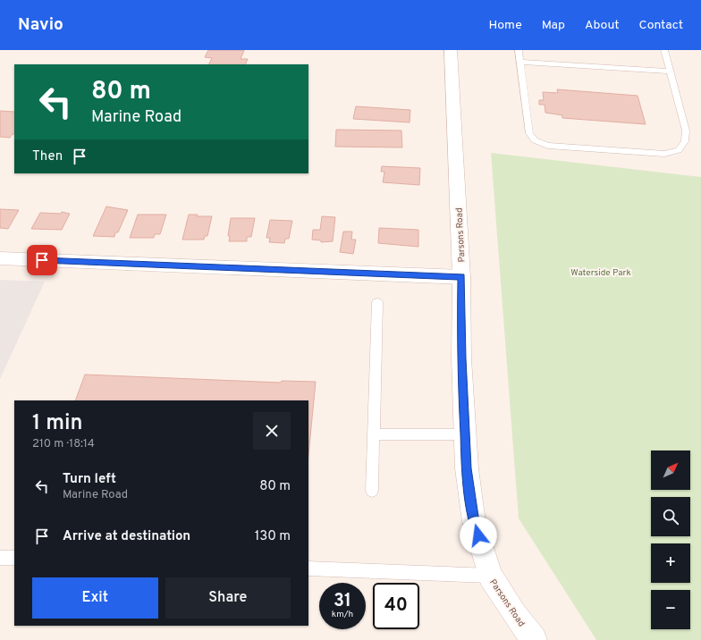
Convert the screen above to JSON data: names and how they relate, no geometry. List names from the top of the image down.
{
  "streets": {
    "street": ["Parsons Road"]
  },
  "parks": ["Waterside Park"],
  "north": "top right",
  "page": {
    "header": "Navio",
    "nav": [
      "Home",
      "Map",
      "About",
      "Contact"
    ],
    "turn": ["80 m", "Marine Road"],
    "then": "Then",
    "heading": ["1 min", "210 m · 18:14"],
    "map_buttons": ["+", "−"],
    "list": [
      {
        "name": "Turn left",
        "note": "Marine Road",
        "value": "80 m"
      },
      {
        "name": "Arrive at destination",
        "value": "130 m"
      }
    ],
    "buttons": ["Exit", "Share"],
    "speed": "31 km/h",
    "limit": "40"
  }
}
